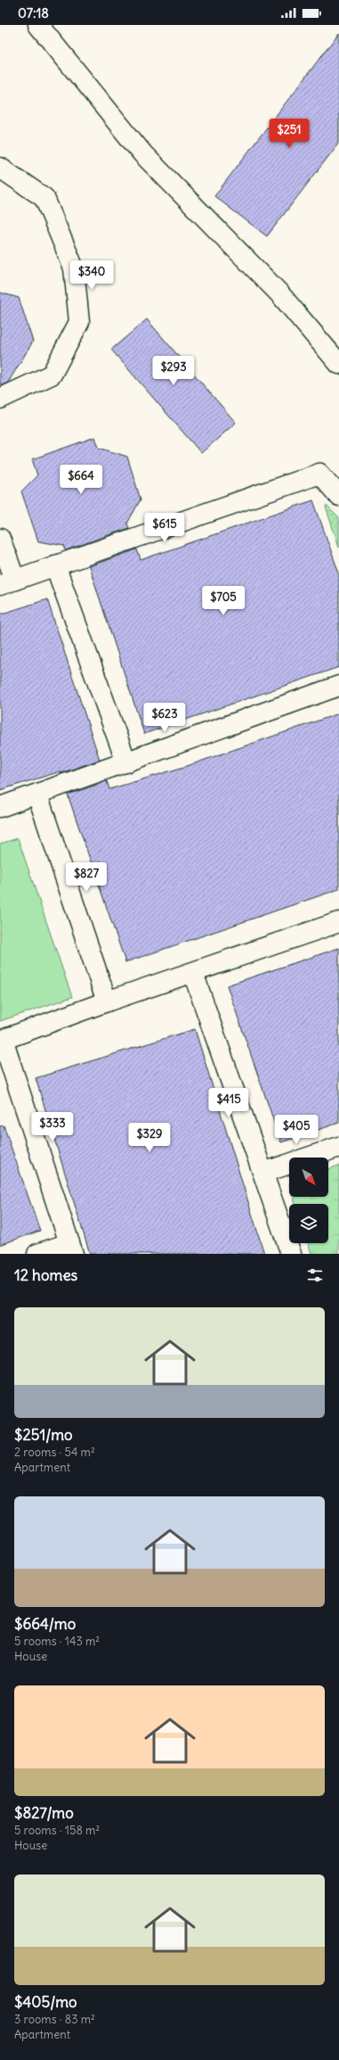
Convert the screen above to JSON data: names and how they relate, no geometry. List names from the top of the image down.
{
  "north": "bottom right",
  "page": {
    "status": "07:18",
    "price": [
      "$251",
      "$340",
      "$293",
      "$664",
      "$615",
      "$705",
      "$623",
      "$827",
      "$415",
      "$333",
      "$405",
      "$329"
    ],
    "heading": "12 homes",
    "list": [
      {
        "name": "$251/mo",
        "note": "2 rooms · 54 m² · Apartment"
      },
      {
        "name": "$664/mo",
        "note": "5 rooms · 143 m² · House"
      },
      {
        "name": "$827/mo",
        "note": "5 rooms · 158 m² · House"
      },
      {
        "name": "$405/mo",
        "note": "3 rooms · 83 m² · Apartment"
      }
    ]
  }
}
